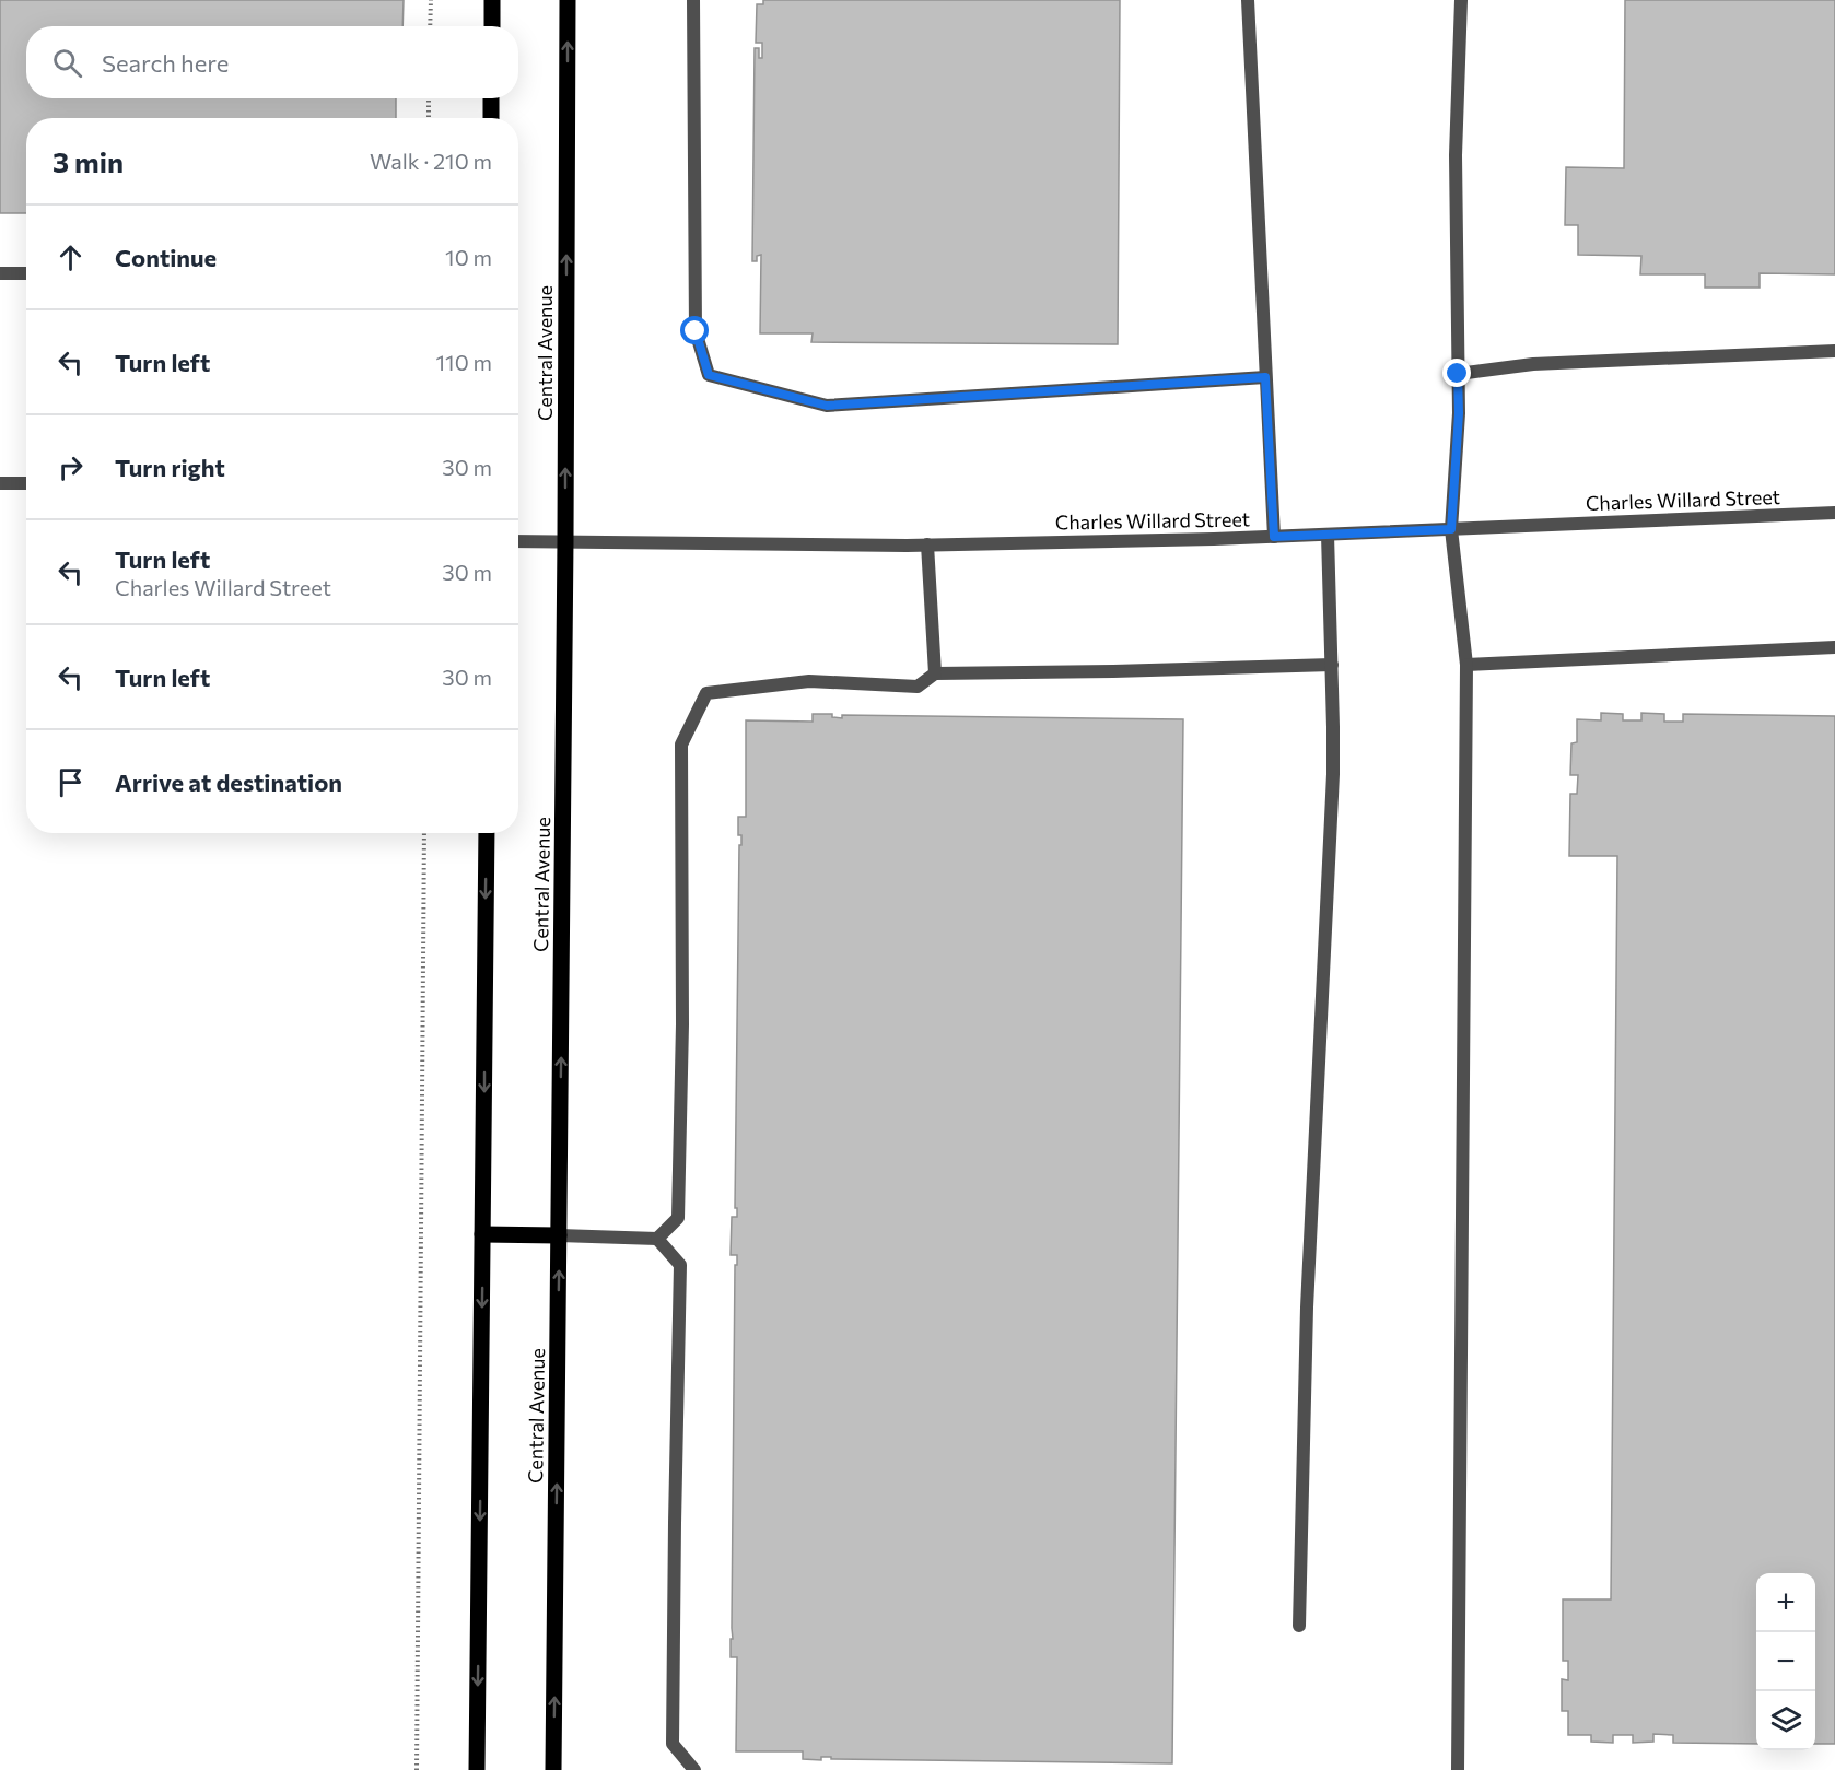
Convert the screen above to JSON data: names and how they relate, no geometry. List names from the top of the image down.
{
  "streets": {
    "main road": ["Central Avenue"],
    "street": ["Charles Willard Street"]
  },
  "crossings": [
    ["Central Avenue", "Charles Willard Street"]
  ],
  "page": {
    "search": "Search here",
    "heading": ["3 min", "Walk · 210 m"],
    "list": [
      ["Continue", "10 m"],
      ["Turn left", "110 m"],
      ["Turn right", "30 m"],
      ["Turn left", "Charles Willard Street", "30 m"],
      ["Turn left", "30 m"],
      "Arrive at destination"
    ],
    "map_buttons": ["+", "−"]
  }
}
